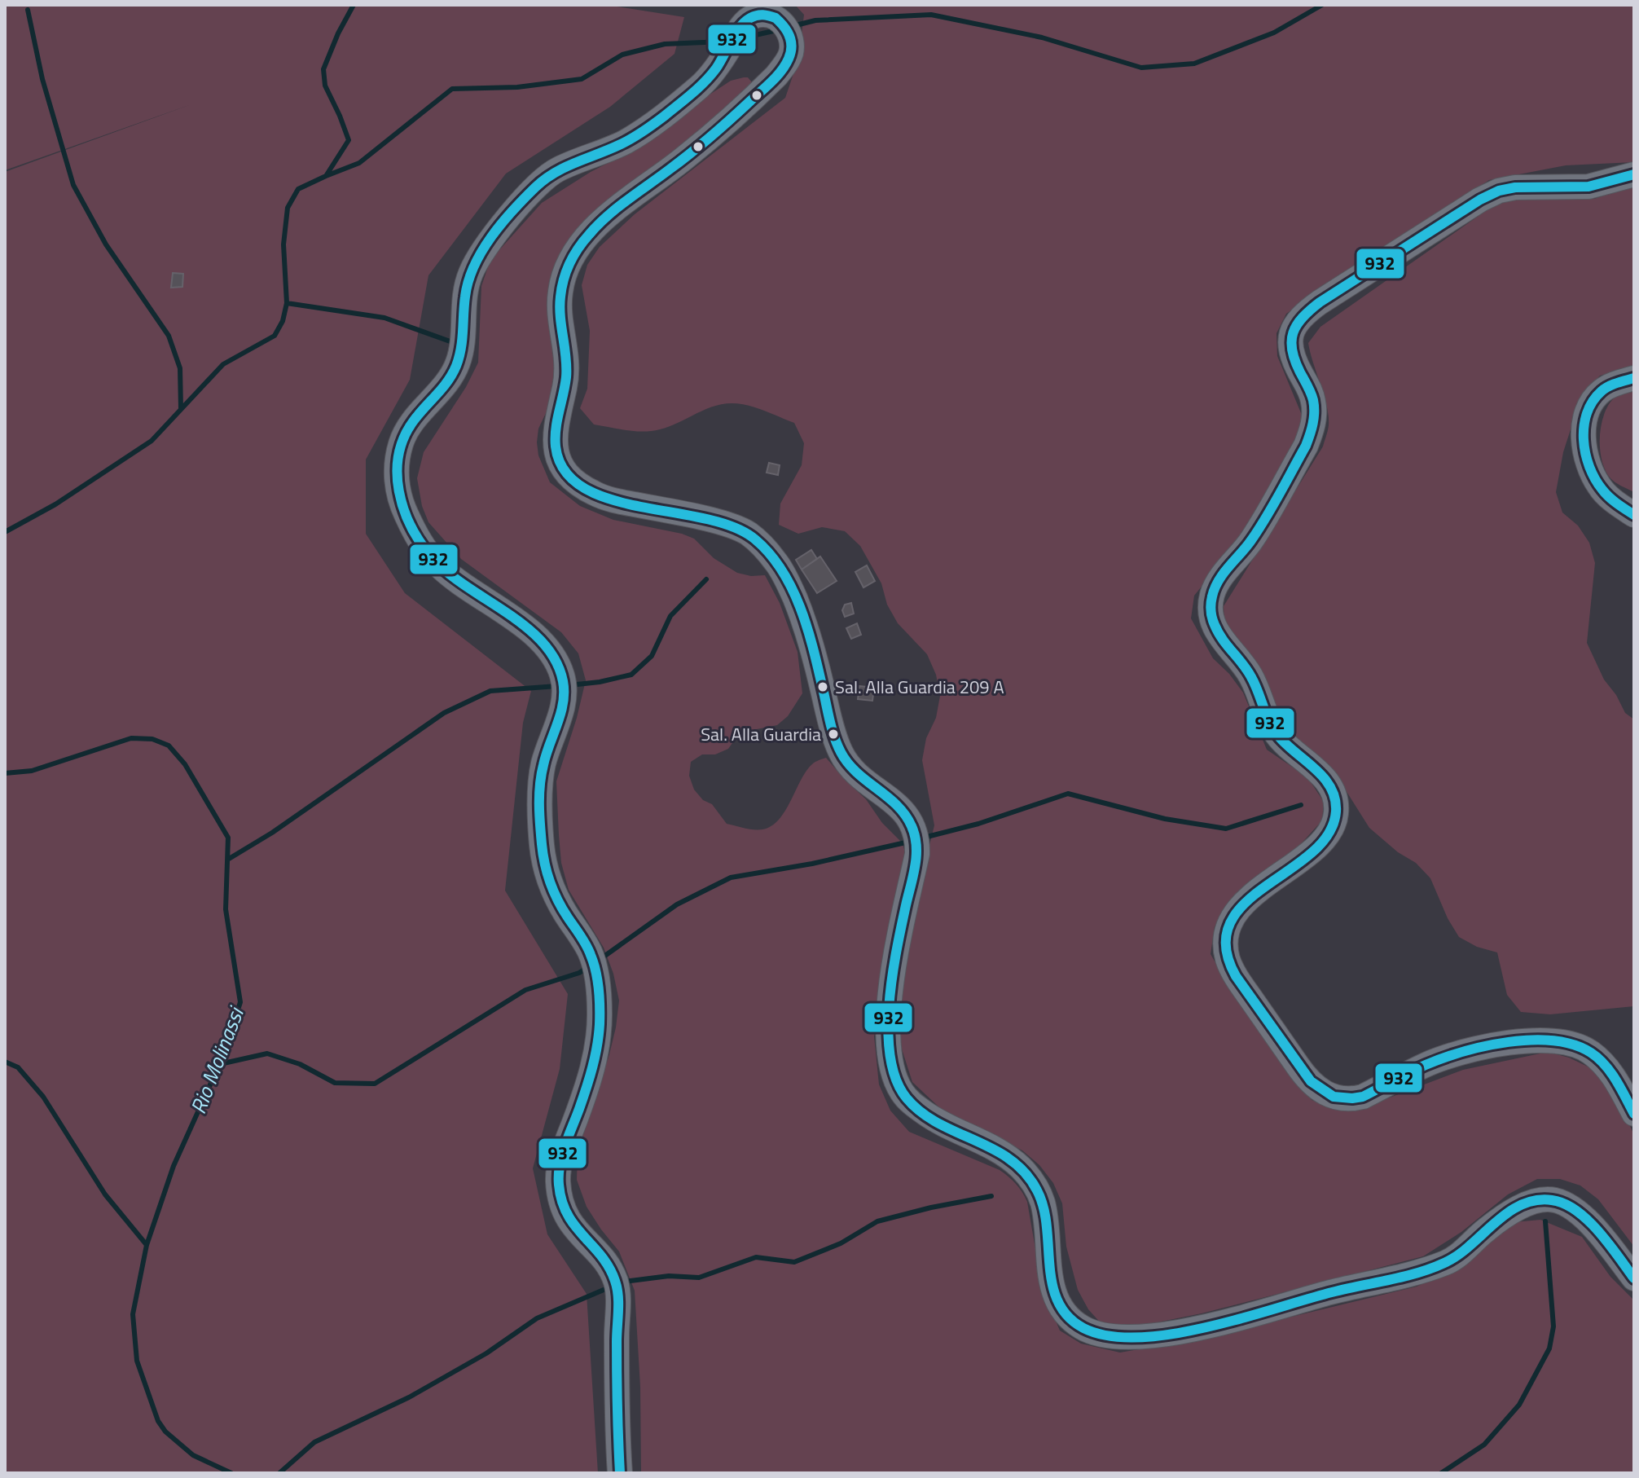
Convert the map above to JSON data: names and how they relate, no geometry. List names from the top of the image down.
{
  "water": ["Rio Molinassi"],
  "places": ["Sal. Alla Guardia 209 A", "Sal. Alla Guardia"],
  "lines": ["transit line 932"]
}
